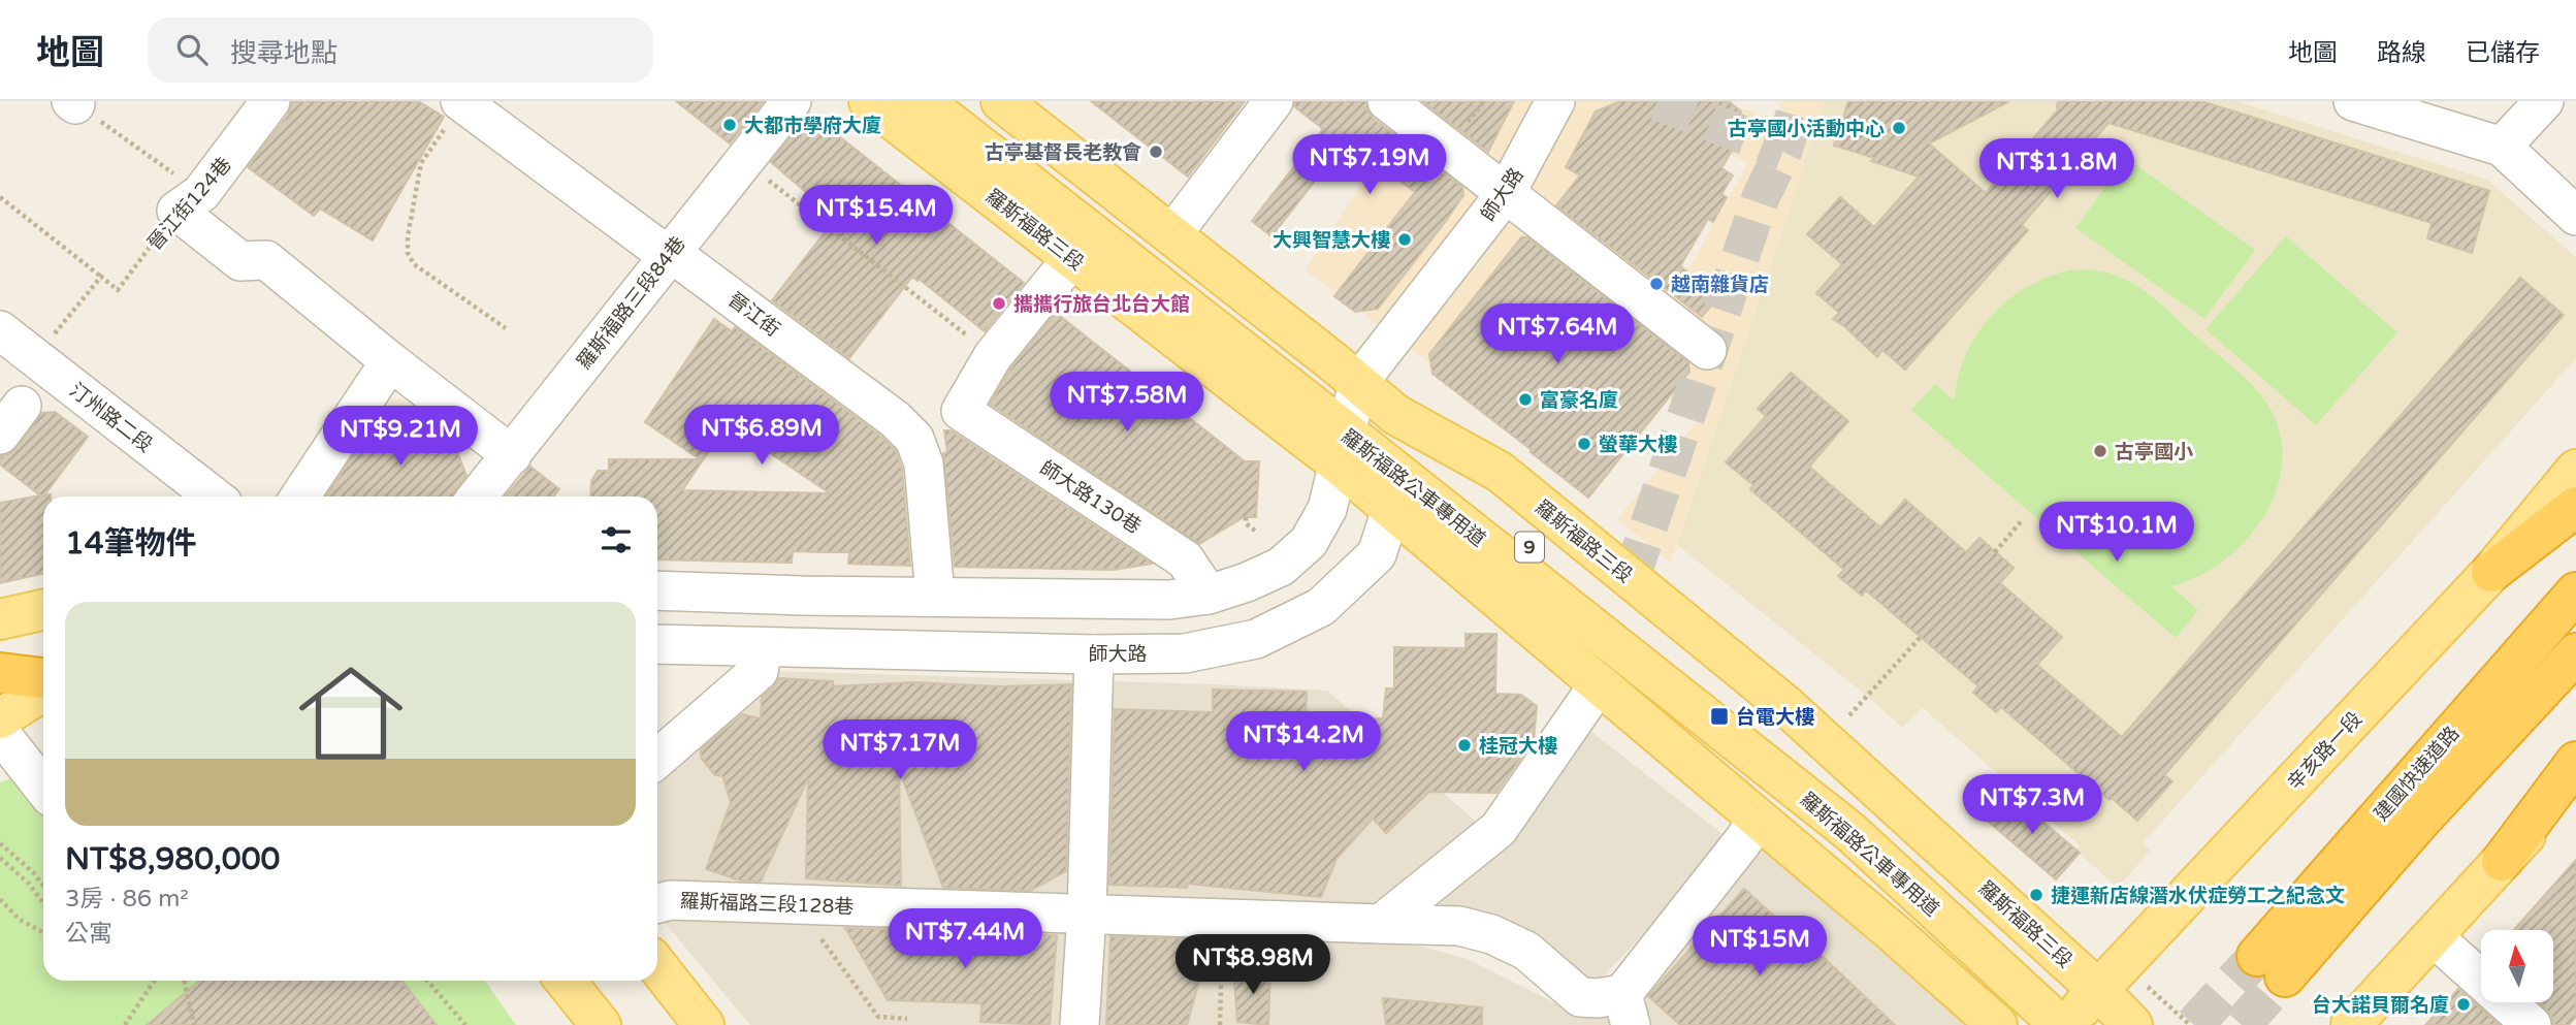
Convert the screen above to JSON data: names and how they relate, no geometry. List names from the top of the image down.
{
  "streets": {
    "highway": ["建國快速道路"],
    "main road": [
      "羅斯福路三段",
      "羅斯福路公車專用道",
      "9",
      "辛亥路一段"
    ],
    "street": [
      "師大路",
      "晉江街124巷",
      "羅斯福路三段84巷",
      "晉江街",
      "汀州路二段",
      "師大路130巷",
      "羅斯福路三段128巷"
    ]
  },
  "crossings": [
    ["師大路", "羅斯福路三段"],
    ["師大路", "晉江街"],
    ["師大路", "羅斯福路公車專用道"],
    ["師大路", "師大路130巷"],
    ["羅斯福路三段", "羅斯福路公車專用道"],
    ["羅斯福路三段", "辛亥路一段"],
    ["羅斯福路三段84巷", "晉江街"],
    ["羅斯福路公車專用道", "辛亥路一段"]
  ],
  "places": {
    "other": [
      "大都市學府大廈",
      "古亭國小活動中心",
      "古亭基督長老教會",
      "大興智慧大樓",
      "越南雜貨店",
      "攜攜行旅台北台大館",
      "富豪名廈",
      "螢華大樓",
      "古亭國小",
      "桂冠大樓",
      "捷運新店線潛水伏症勞工之紀念文",
      "台大諾貝爾名廈"
    ],
    "transit": ["台電大樓"]
  },
  "north": "top",
  "page": {
    "header": "地圖",
    "search": "搜尋地點",
    "nav": ["地圖", "路線", "已儲存"],
    "price": [
      "NT$7.19M",
      "NT$11.8M",
      "NT$15.4M",
      "NT$7.64M",
      "NT$7.58M",
      "NT$6.89M",
      "NT$9.21M",
      "NT$10.1M",
      "NT$14.2M",
      "NT$7.17M",
      "NT$7.3M",
      "NT$7.44M",
      "NT$15M",
      "NT$8.98M"
    ],
    "heading": "14筆物件",
    "list": [
      {
        "name": "NT$8,980,000",
        "note": "3房 · 86 m² · 公寓"
      }
    ]
  }
}
